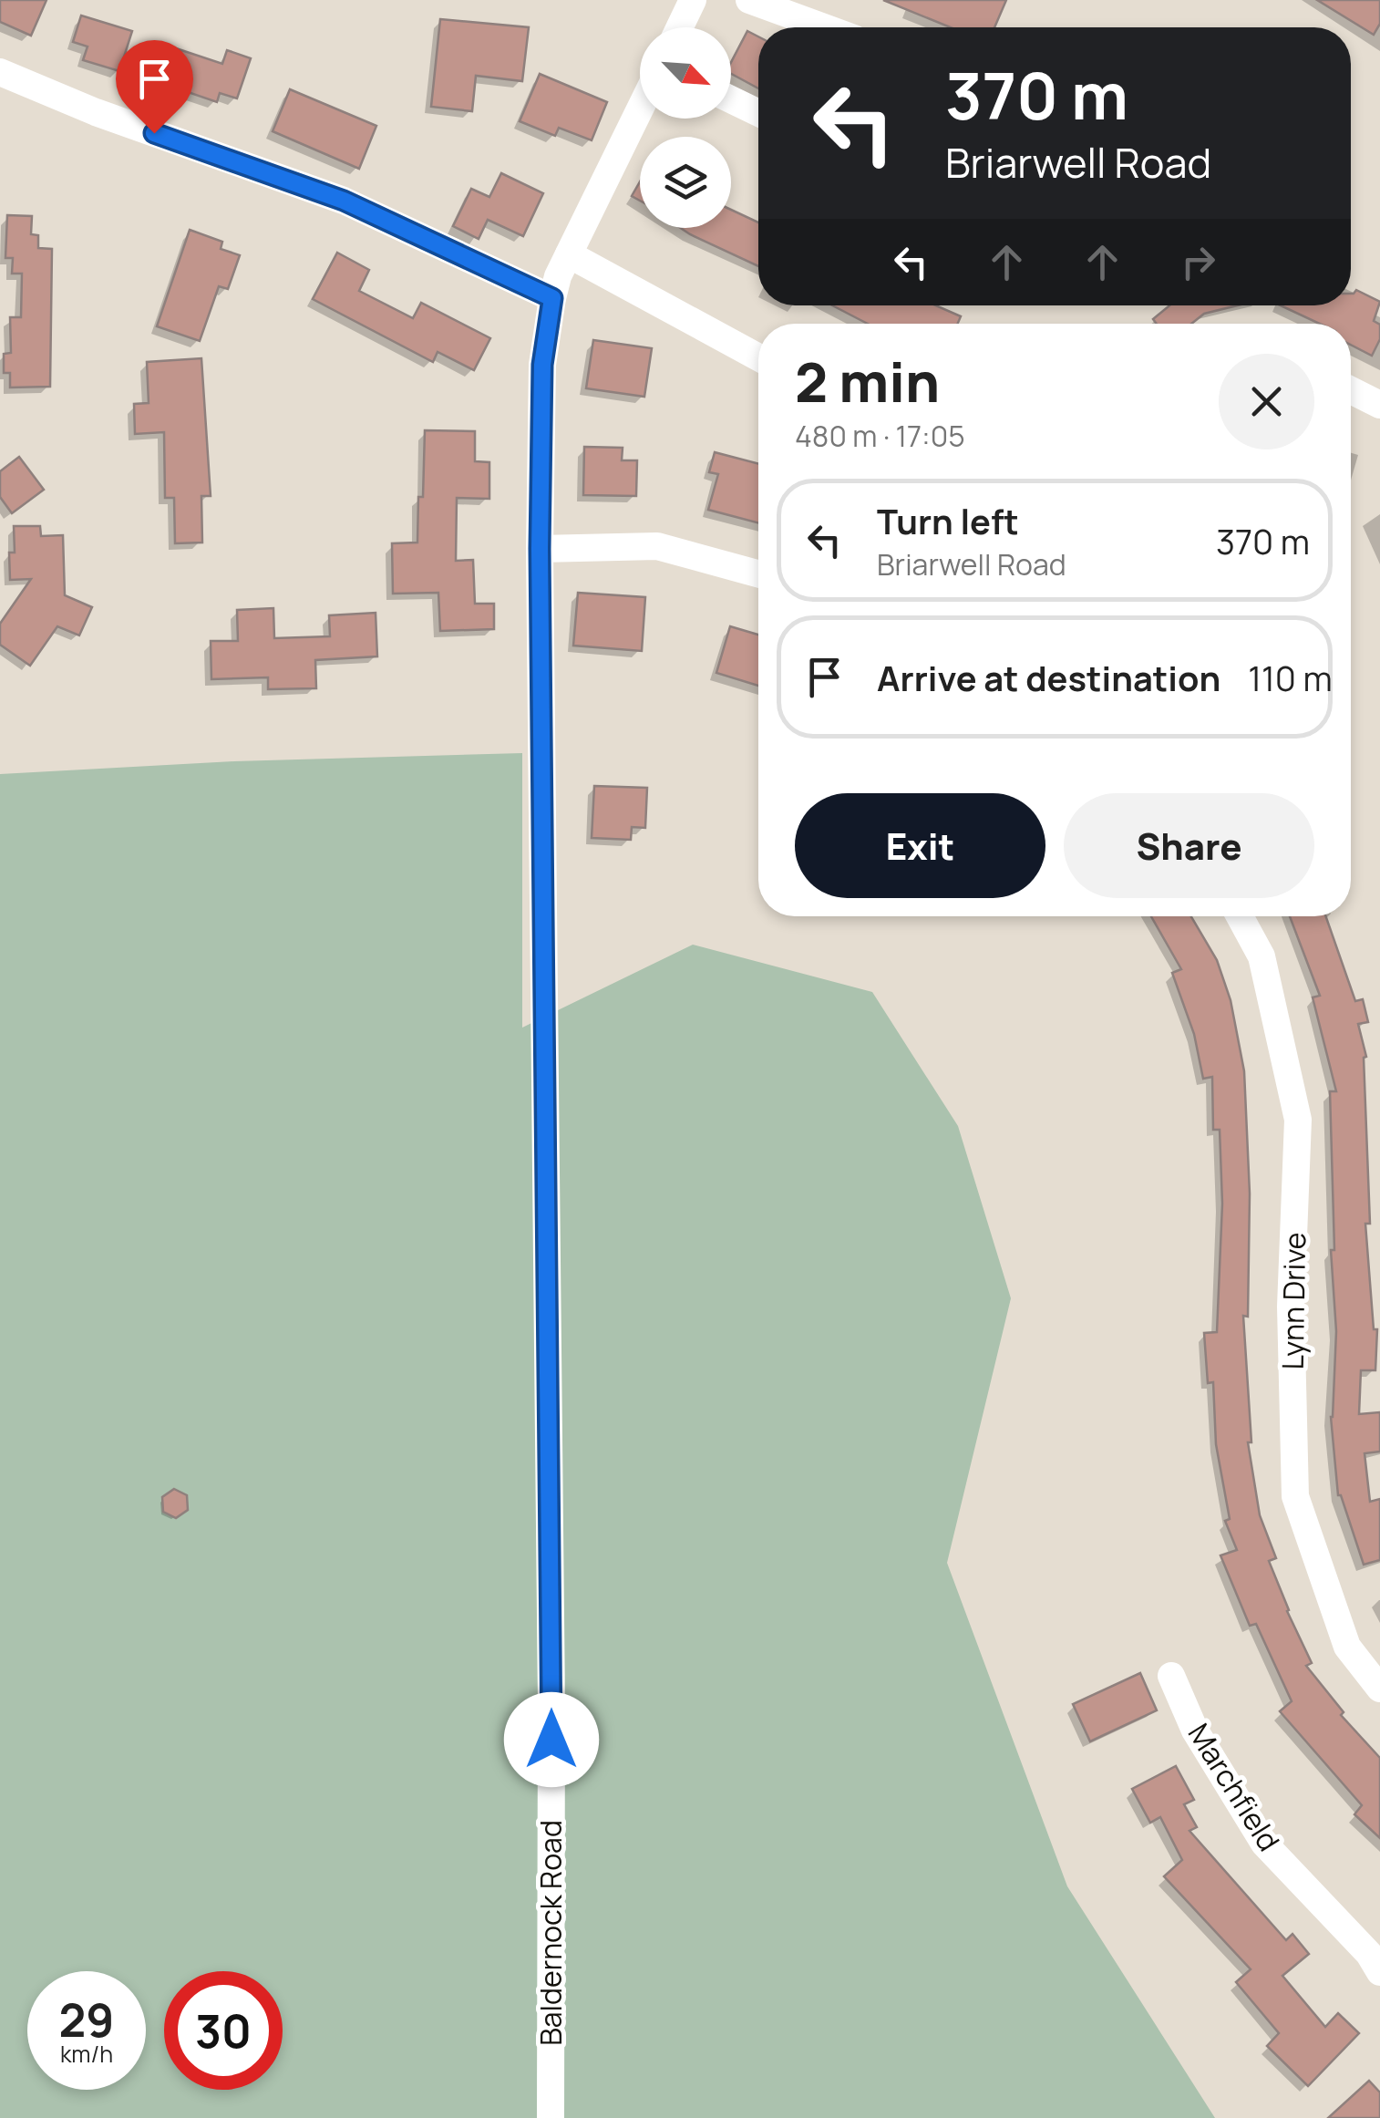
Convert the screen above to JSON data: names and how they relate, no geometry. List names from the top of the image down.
{
  "streets": {
    "street": ["Lynn Drive", "Marchfield", "Baldernock Road"]
  },
  "north": "bottom right",
  "page": {
    "turn": ["370 m", "Briarwell Road"],
    "heading": ["2 min", "480 m · 17:05"],
    "list": [
      {
        "name": "Turn left",
        "note": "Briarwell Road",
        "value": "370 m"
      },
      {
        "name": "Arrive at destination",
        "value": "110 m"
      }
    ],
    "buttons": ["Exit", "Share"],
    "speed": "29 km/h",
    "limit": "30"
  }
}
